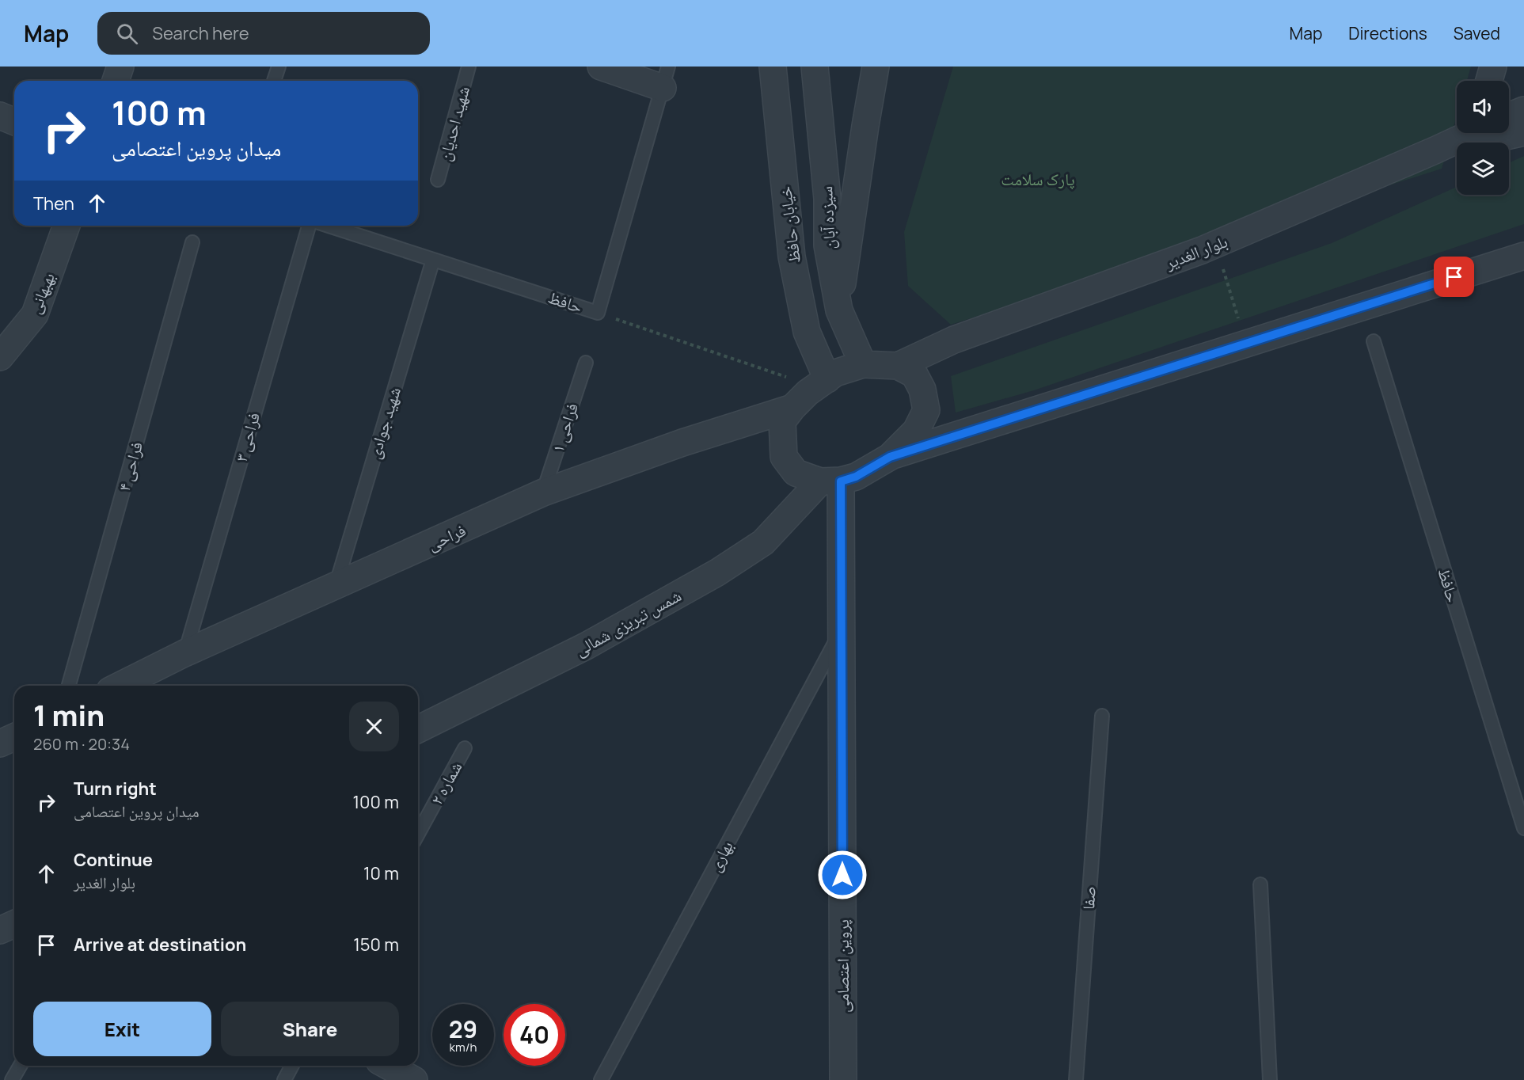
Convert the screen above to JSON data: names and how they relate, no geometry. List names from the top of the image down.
{
  "streets": {
    "street": [
      "سیزده آبان",
      "خیابان حافظ",
      "بلوار الغدیر",
      "بهبهانی",
      "فراحی",
      "شمس تبریزی شمالی",
      "پروین اعتصامی"
    ],
    "lane": [
      "شهید احدیان",
      "حافظ",
      "شهید جوادی",
      "فراحی ۱",
      "فراحی ۳",
      "فراحی ۴",
      "شماره ۲",
      "بهاری",
      "صفا"
    ]
  },
  "crossings": [
    ["سیزده آبان", "خیابان حافظ"],
    ["سیزده آبان", "بلوار الغدیر"],
    ["سیزده آبان", "حافظ"],
    ["سیزده آبان", "فراحی"],
    ["سیزده آبان", "شمس تبریزی شمالی"],
    ["سیزده آبان", "پروین اعتصامی"],
    ["خیابان حافظ", "بلوار الغدیر"],
    ["خیابان حافظ", "حافظ"],
    ["خیابان حافظ", "فراحی"],
    ["خیابان حافظ", "شمس تبریزی شمالی"],
    ["خیابان حافظ", "پروین اعتصامی"],
    ["بلوار الغدیر", "حافظ"],
    ["بلوار الغدیر", "فراحی"],
    ["بلوار الغدیر", "شمس تبریزی شمالی"],
    ["بلوار الغدیر", "پروین اعتصامی"],
    ["حافظ", "شهید جوادی"],
    ["حافظ", "فراحی"],
    ["حافظ", "شمس تبریزی شمالی"],
    ["حافظ", "پروین اعتصامی"],
    ["شهید جوادی", "فراحی"],
    ["فراحی ۱", "فراحی"],
    ["فراحی ۳", "فراحی"],
    ["فراحی", "شمس تبریزی شمالی"],
    ["فراحی", "پروین اعتصامی"],
    ["شمس تبریزی شمالی", "پروین اعتصامی"],
    ["بهاری", "پروین اعتصامی"]
  ],
  "parks": ["پارک سلامت"],
  "page": {
    "header": "Map",
    "search": "Search here",
    "nav": ["Map", "Directions", "Saved"],
    "turn": ["100 m", "میدان پروین اعتصامی"],
    "then": "Then",
    "heading": ["1 min", "260 m · 20:34"],
    "list": [
      {
        "name": "Turn right",
        "note": "میدان پروین اعتصامی",
        "value": "100 m"
      },
      {
        "name": "Continue",
        "note": "بلوار الغدیر",
        "value": "10 m"
      },
      {
        "name": "Arrive at destination",
        "value": "150 m"
      }
    ],
    "buttons": ["Exit", "Share"],
    "speed": "29 km/h",
    "limit": "40"
  }
}
